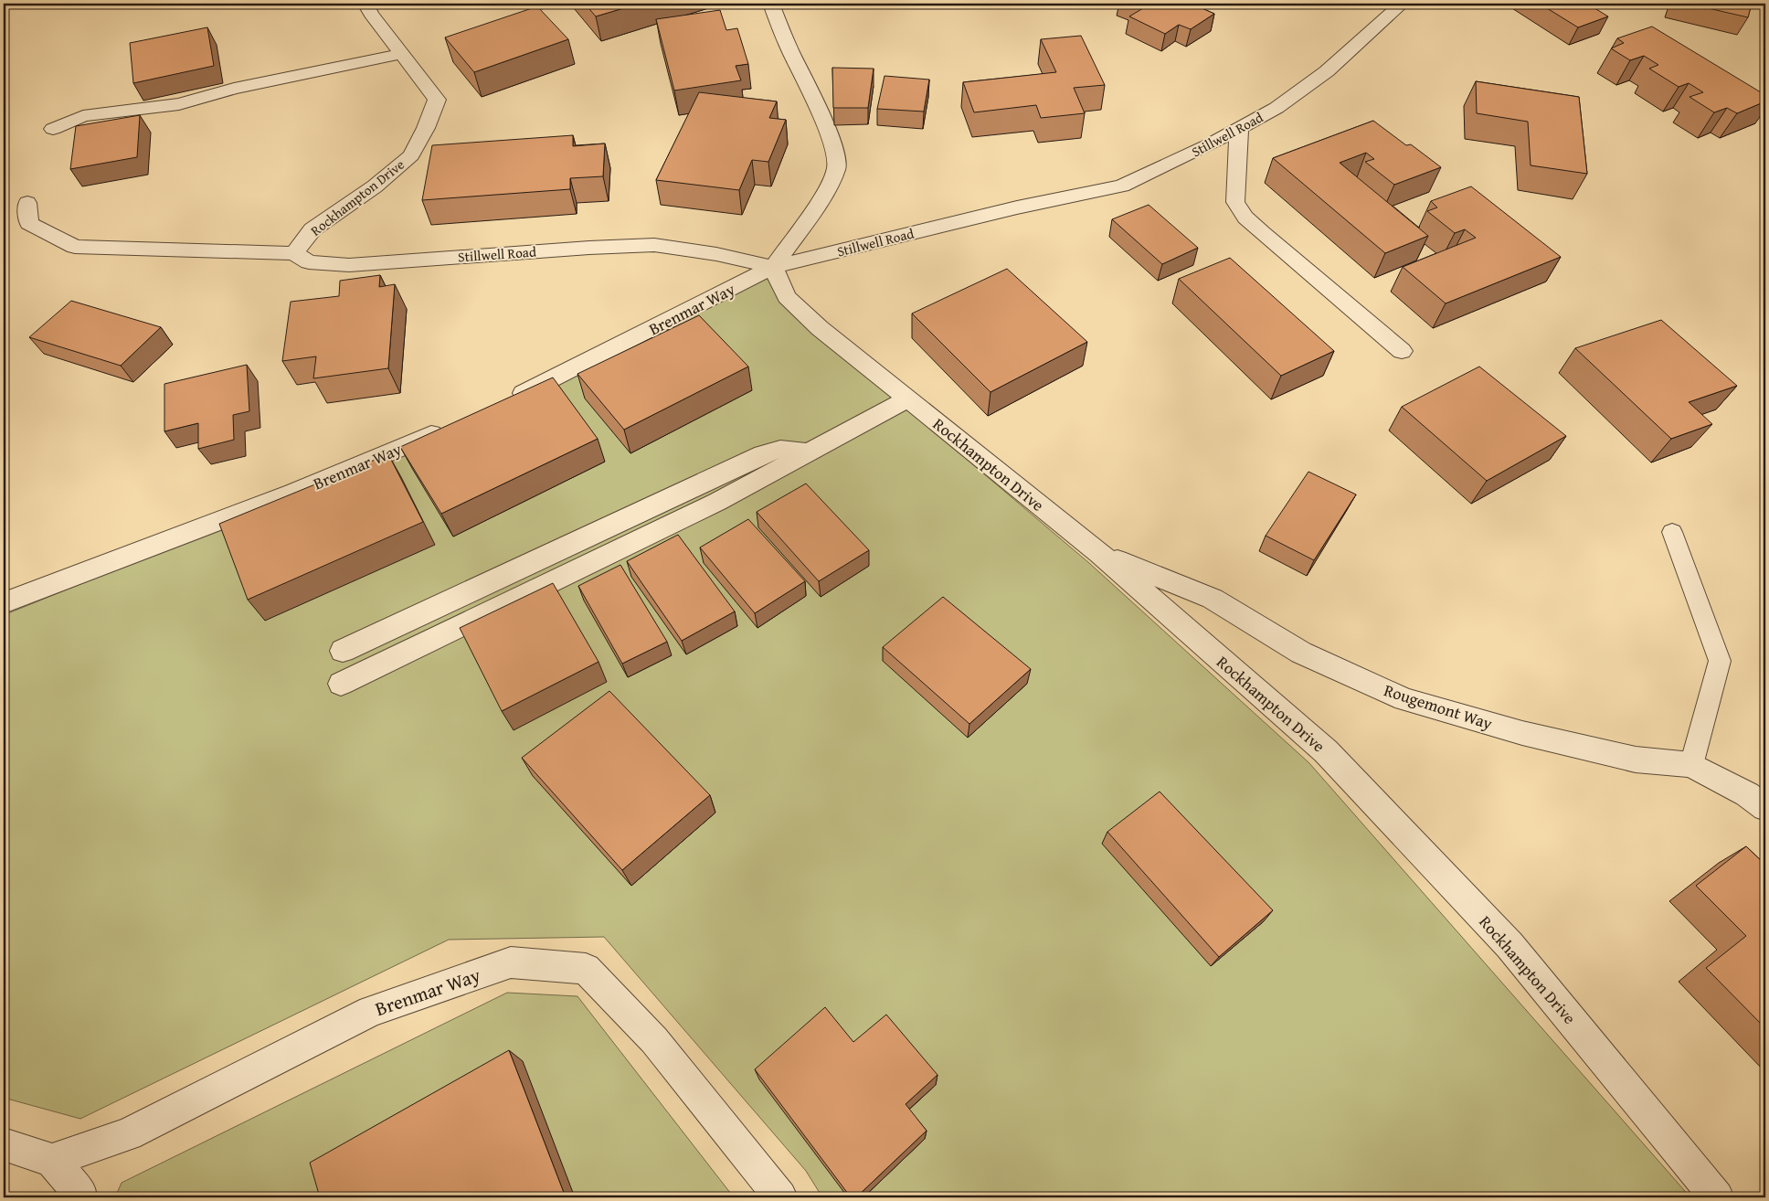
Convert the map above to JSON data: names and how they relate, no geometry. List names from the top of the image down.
{
  "streets": {
    "street": [
      "Stillwell Road",
      "Rockhampton Drive",
      "Brenmar Way",
      "Rougemont Way"
    ]
  },
  "crossings": [
    ["Stillwell Road", "Rockhampton Drive"],
    ["Stillwell Road", "Brenmar Way"],
    ["Rockhampton Drive", "Brenmar Way"],
    ["Rockhampton Drive", "Rougemont Way"]
  ]
}
